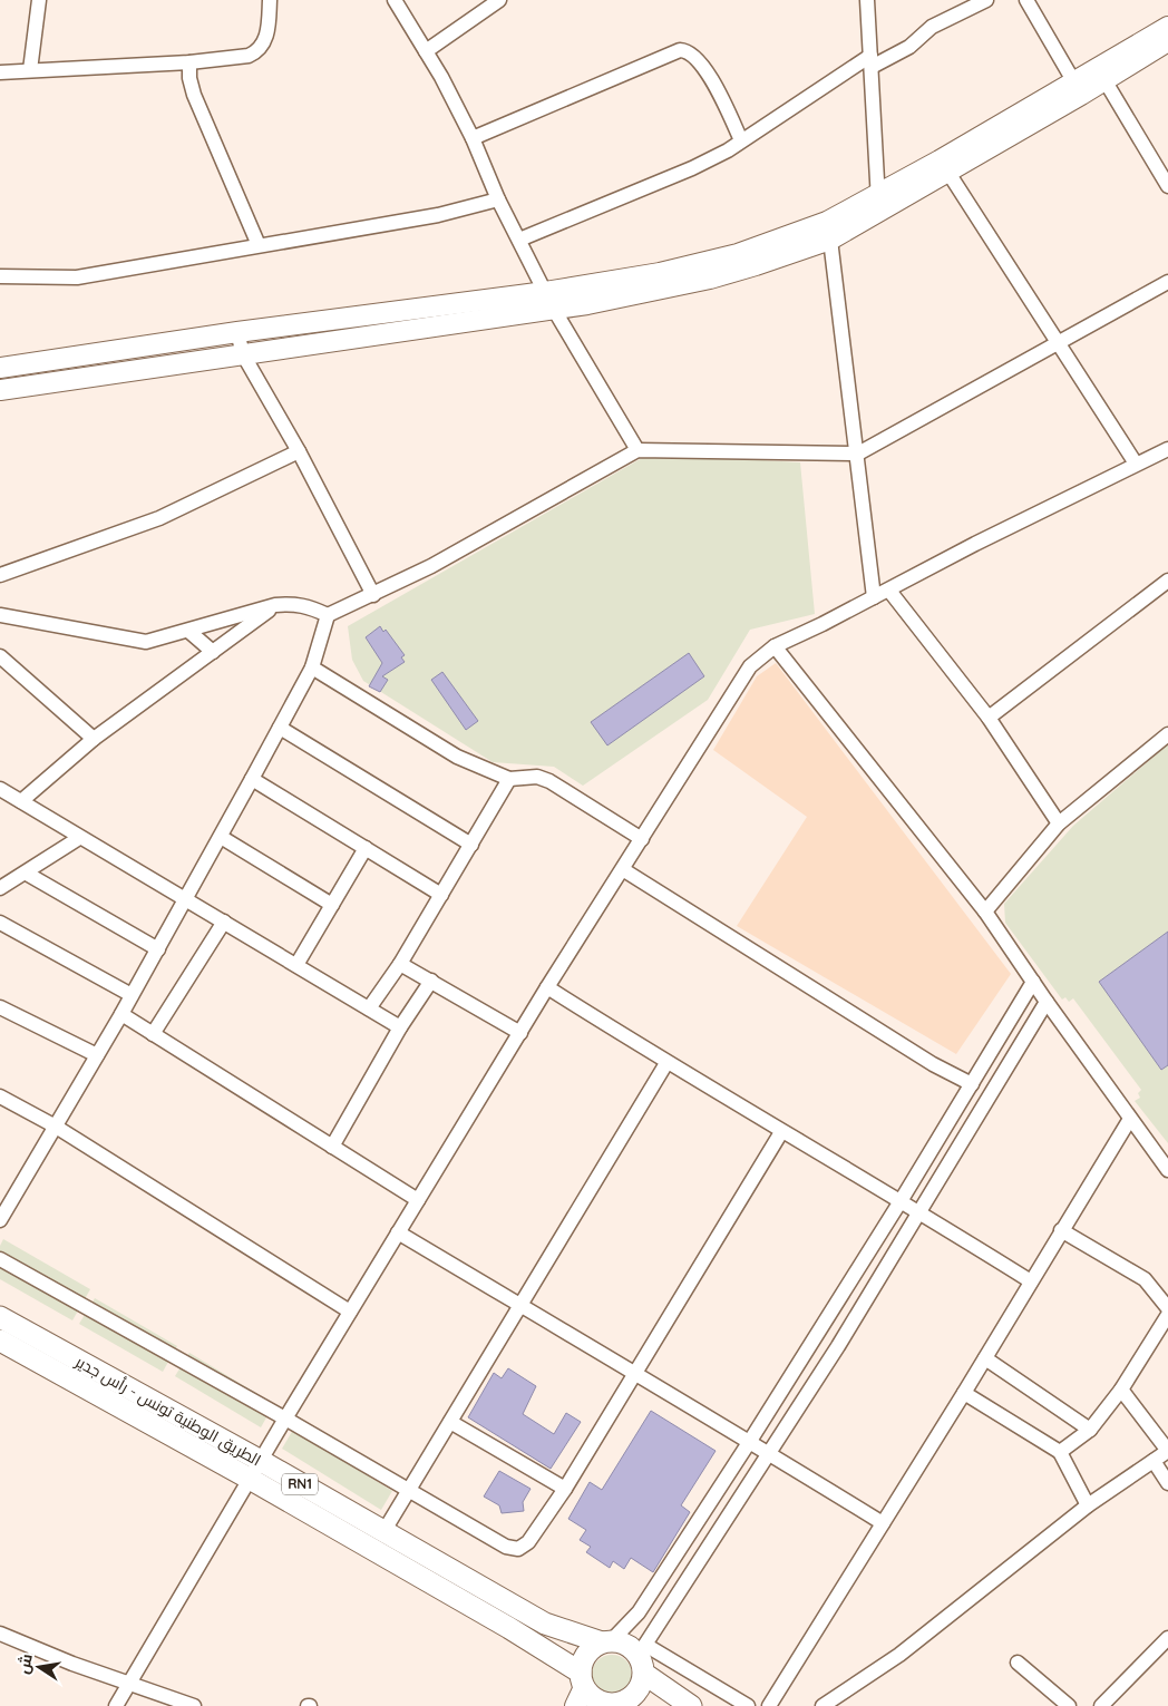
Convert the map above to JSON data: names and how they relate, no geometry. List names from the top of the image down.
{
  "streets": {
    "main road": ["الطريق الوطنية تونس - رأس جدير", "RN1"]
  },
  "crossings": [
    ["الطريق الوطنية تونس - رأس جدير", "RN1"]
  ],
  "north": "left"
}
